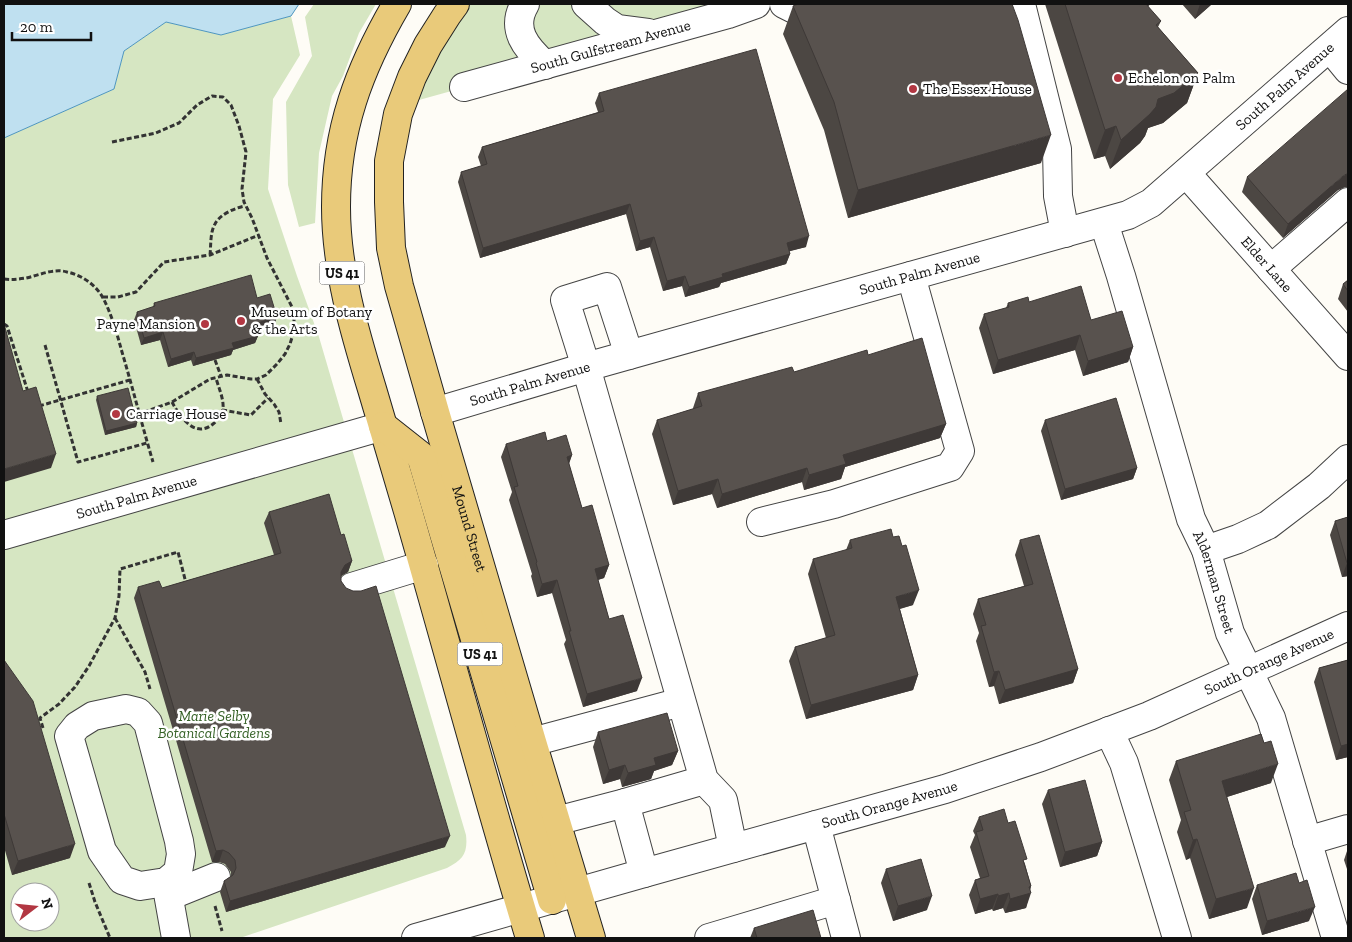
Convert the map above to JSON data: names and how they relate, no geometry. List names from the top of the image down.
{
  "streets": {
    "main road": ["US 41", "Mound Street"],
    "street": [
      "South Gulfstream Avenue",
      "South Palm Avenue",
      "Elder Lane",
      "Alderman Street",
      "South Orange Avenue"
    ]
  },
  "crossings": [
    ["South Palm Avenue", "Elder Lane"],
    ["South Palm Avenue", "US 41"],
    ["South Palm Avenue", "Mound Street"],
    ["South Palm Avenue", "Alderman Street"],
    ["US 41", "Mound Street"],
    ["US 41", "South Orange Avenue"],
    ["Mound Street", "South Orange Avenue"],
    ["Alderman Street", "South Orange Avenue"]
  ],
  "parks": ["Marie Selby Botanical Gardens"],
  "places": [
    "Echelon on Palm",
    "The Essex House",
    "Museum of Botany & the Arts",
    "Payne Mansion",
    "Carriage House"
  ],
  "scale_bar": "20 m",
  "north": "right"
}
